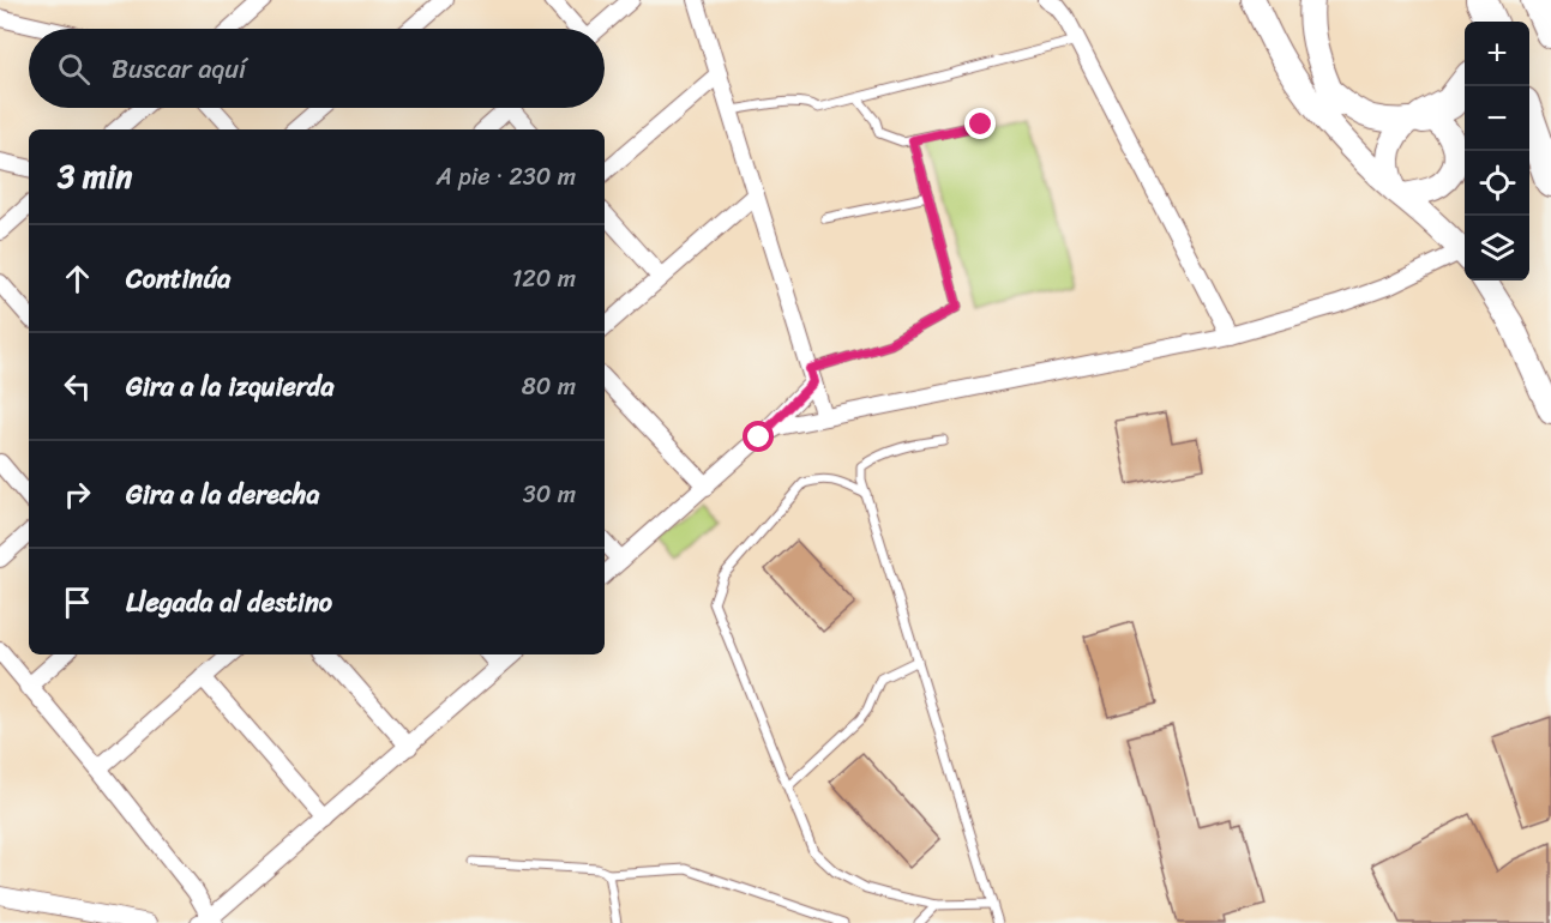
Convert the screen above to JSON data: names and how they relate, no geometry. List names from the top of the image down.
{
  "page": {
    "map_buttons": ["+", "−"],
    "search": "Buscar aquí",
    "heading": ["3 min", "A pie · 230 m"],
    "list": [
      ["Continúa", "120 m"],
      ["Gira a la izquierda", "80 m"],
      ["Gira a la derecha", "30 m"],
      "Llegada al destino"
    ]
  }
}
